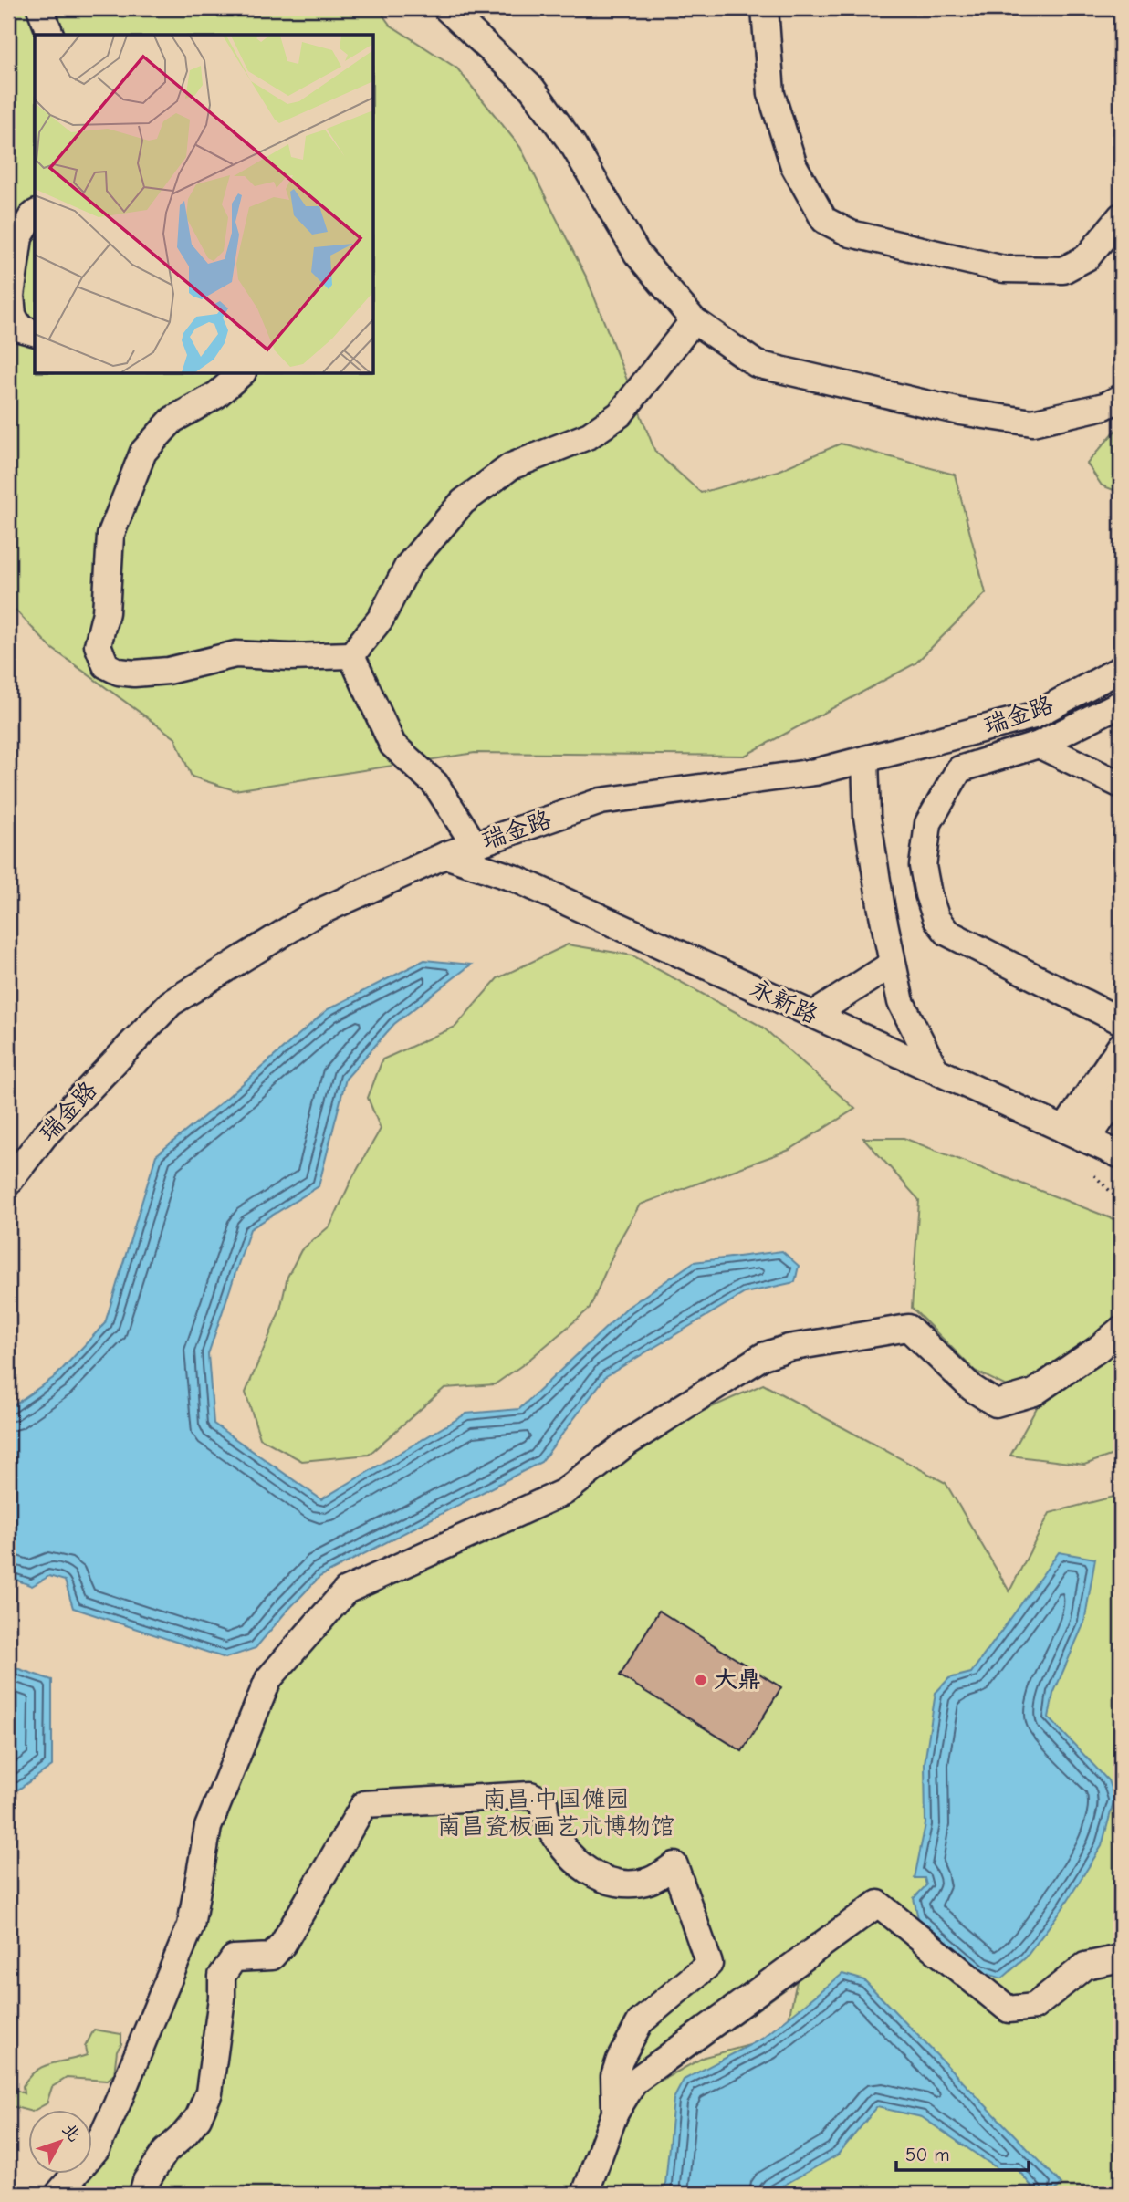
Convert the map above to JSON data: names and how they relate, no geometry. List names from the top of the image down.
{
  "streets": {
    "street": ["瑞金路", "永新路"]
  },
  "crossings": [
    ["瑞金路", "永新路"]
  ],
  "parks": ["南昌·中国傩园 南昌瓷板画艺术博物馆"],
  "places": ["大鼎"],
  "scale_bar": "50 m",
  "north": "top right"
}
